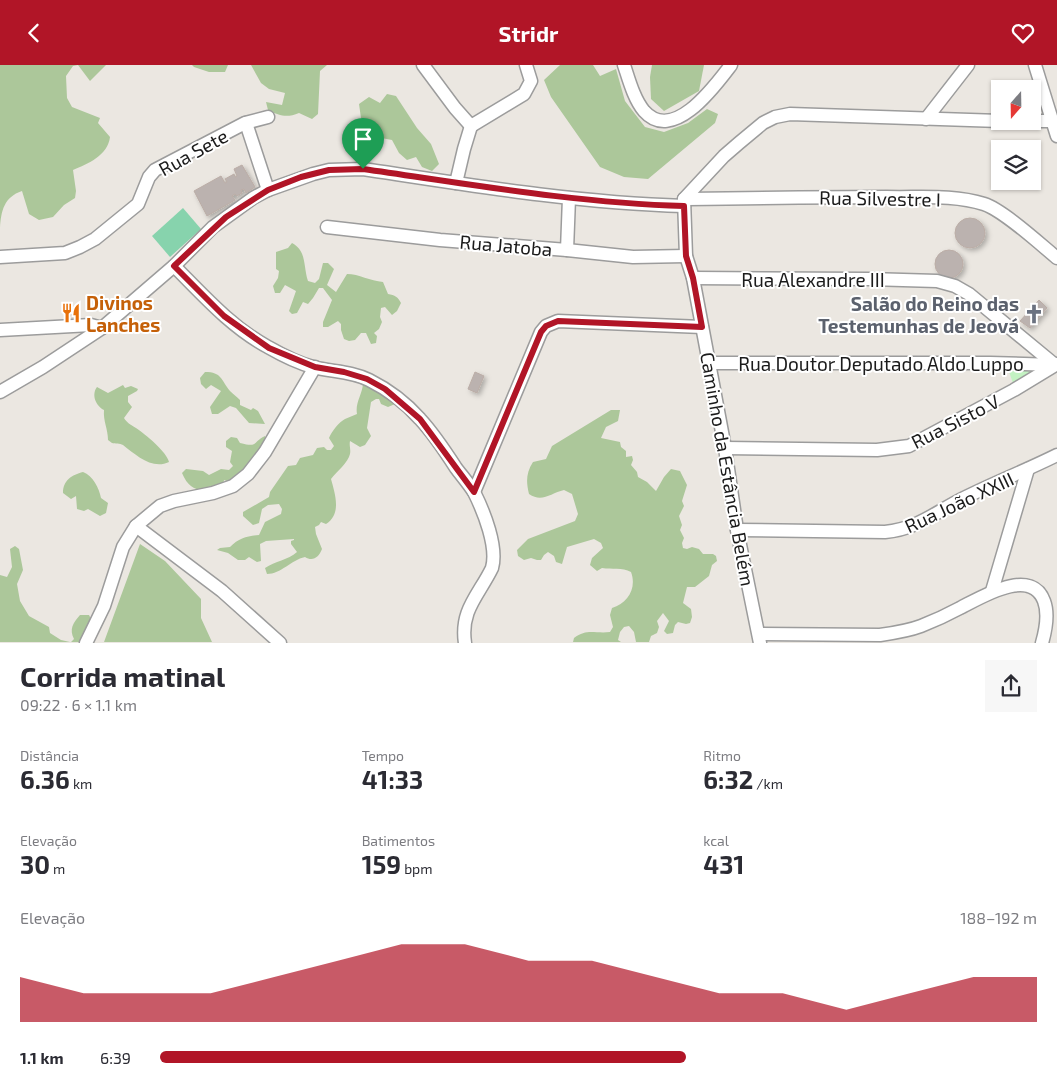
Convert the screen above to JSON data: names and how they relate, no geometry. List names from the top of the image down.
{
  "streets": {
    "street": [
      "Rua Sete",
      "Rua Silvestre I",
      "Rua Jatoba",
      "Rua Alexandre III",
      "Rua Doutor Deputado Aldo Luppo",
      "Rua Sisto V",
      "Caminho da Estância Belém",
      "Rua João XXIII"
    ]
  },
  "crossings": [
    ["Rua Silvestre I", "Caminho da Estância Belém"],
    ["Rua Jatoba", "Caminho da Estância Belém"],
    ["Rua Alexandre III", "Rua Doutor Deputado Aldo Luppo"],
    ["Rua Alexandre III", "Rua Sisto V"],
    ["Rua Alexandre III", "Caminho da Estância Belém"],
    ["Rua Doutor Deputado Aldo Luppo", "Rua Sisto V"],
    ["Rua Doutor Deputado Aldo Luppo", "Caminho da Estância Belém"],
    ["Rua Sisto V", "Caminho da Estância Belém"],
    ["Caminho da Estância Belém", "Rua João XXIII"]
  ],
  "places": {
    "restaurant": ["Divinos Lanches"],
    "church": ["Salão do Reino das Testemunhas de Jeová"]
  },
  "north": "bottom",
  "page": {
    "header": "Stridr",
    "heading": ["Corrida matinal", "09:22 · 6 × 1.1 km"],
    "stats": [
      ["Distância", "6.36 km"],
      ["Tempo", "41:33"],
      ["Ritmo", "6:32 /km"],
      ["Elevação", "30 m"],
      ["Batimentos", "159 bpm"],
      ["kcal", "431"]
    ],
    "chart": ["Elevação", "188–192 m"],
    "list": [
      {
        "name": "1.1 km",
        "note": "6:39"
      }
    ]
  }
}
